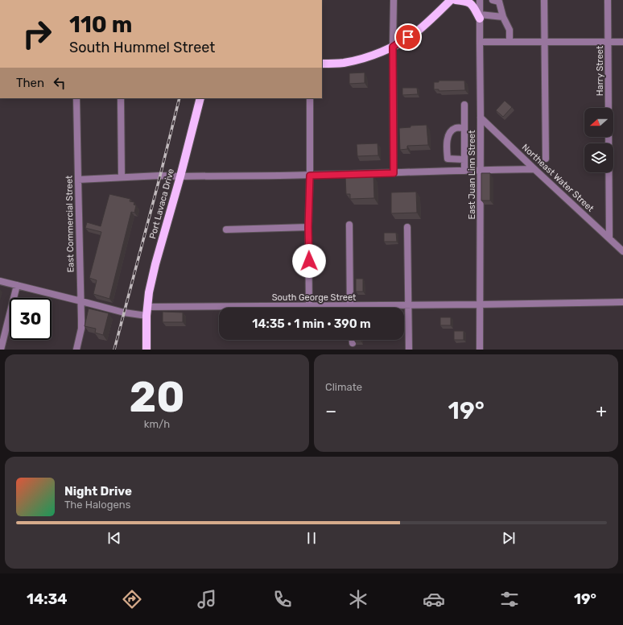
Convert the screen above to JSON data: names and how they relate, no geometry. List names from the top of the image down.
{
  "streets": {
    "main road": ["Port Lavaca Drive"],
    "street": [
      "Harry Street",
      "East Juan Linn Street",
      "Northeast Water Street",
      "East Commercial Street",
      "South George Street"
    ]
  },
  "crossings": [
    ["Harry Street", "Northeast Water Street"],
    ["East Juan Linn Street", "Northeast Water Street"],
    ["East Juan Linn Street", "South George Street"],
    ["Port Lavaca Drive", "South George Street"]
  ],
  "north": "left",
  "page": {
    "turn": ["110 m", "South Hummel Street"],
    "then": "Then",
    "limit": "30",
    "trip": "14:35 · 1 min · 390 m",
    "tile": [
      ["20", "km/h"],
      "Climate"
    ],
    "heat": ["−", "19°", "+"],
    "song": ["Night Drive", "The Halogens"],
    "tabs": ["14:34", "19°"]
  }
}
